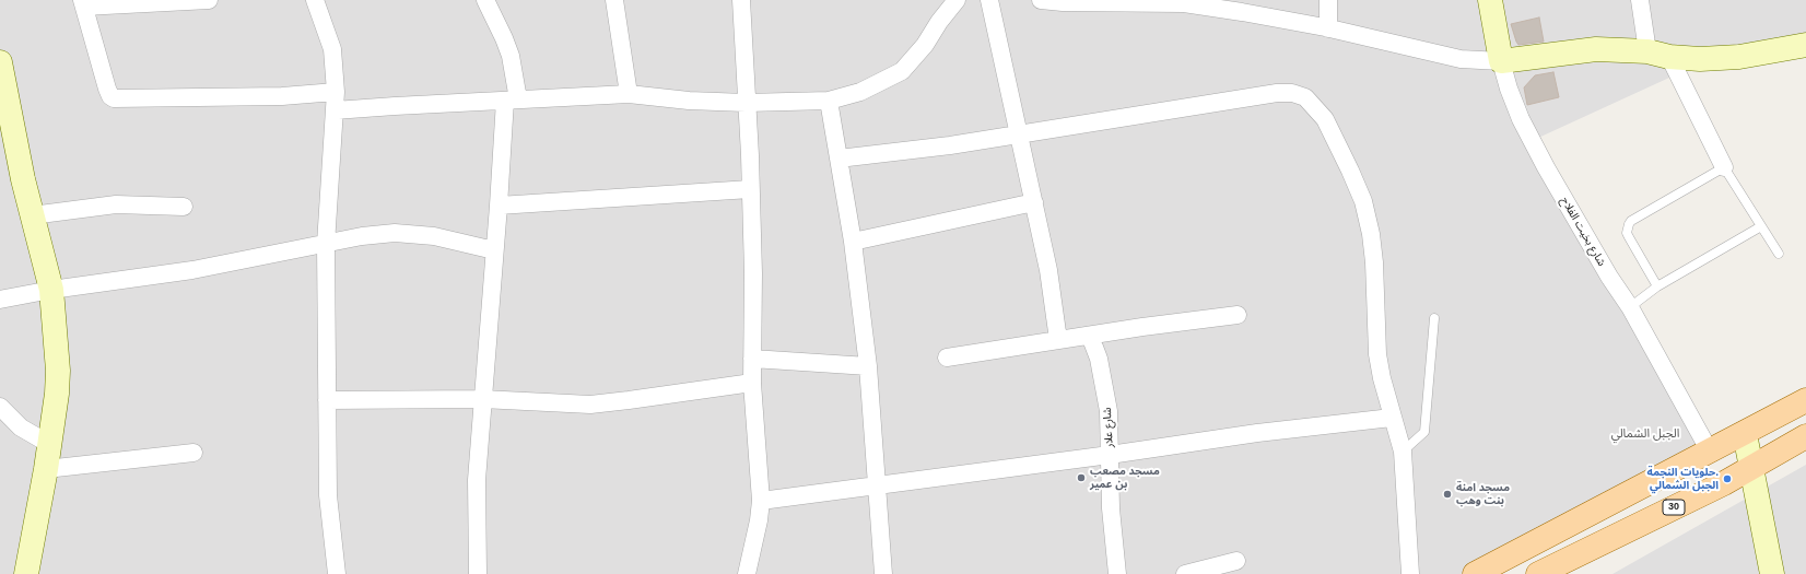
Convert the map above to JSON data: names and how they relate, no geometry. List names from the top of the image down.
{
  "streets": {
    "main road": ["30"],
    "street": ["شارع بخيت الفلاح", "شارع علار"]
  },
  "districts": ["الجبل الشمالي"],
  "places": ["مسجد مصعب بن عمير", "حلويات النجمة. الجبل الشمالي", "مسجد امنة بنت وهب"]
}
